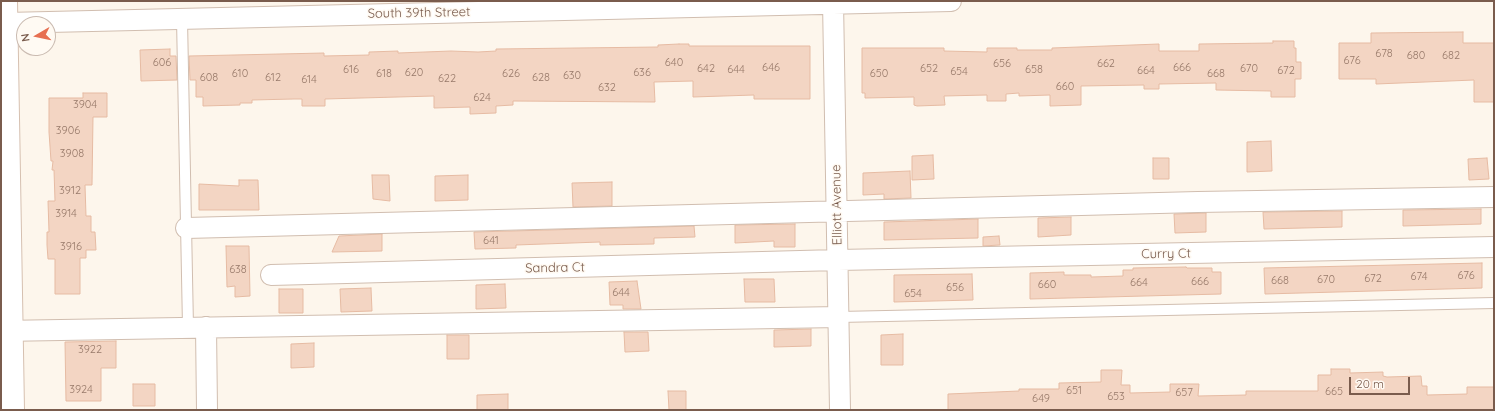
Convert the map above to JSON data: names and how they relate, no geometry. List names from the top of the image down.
{
  "streets": {
    "street": [
      "South 39th Street",
      "Elliott Avenue",
      "Curry Ct",
      "Sandra Ct"
    ]
  },
  "crossings": [
    ["South 39th Street", "Elliott Avenue"],
    ["Elliott Avenue", "Curry Ct"],
    ["Elliott Avenue", "Sandra Ct"],
    ["Curry Ct", "Sandra Ct"]
  ],
  "house_numbers": [
    "678",
    "680",
    "682",
    "676",
    "606",
    "640",
    "656",
    "662",
    "646",
    "666",
    "642",
    "652",
    "670",
    "616",
    "644",
    "658",
    "664",
    "672",
    "654",
    "620",
    "636",
    "610",
    "618",
    "626",
    "650",
    "668",
    "630",
    "608",
    "612",
    "628",
    "622",
    "614",
    "660",
    "632",
    "624",
    "3904",
    "3906",
    "3908",
    "3912",
    "3914",
    "641",
    "3916",
    "638",
    "676",
    "674",
    "672",
    "670",
    "668",
    "666",
    "664",
    "660",
    "656",
    "644",
    "654",
    "3922",
    "3924",
    "651",
    "665",
    "657",
    "653",
    "649"
  ],
  "scale_bar": "20 m",
  "north": "left"
}
